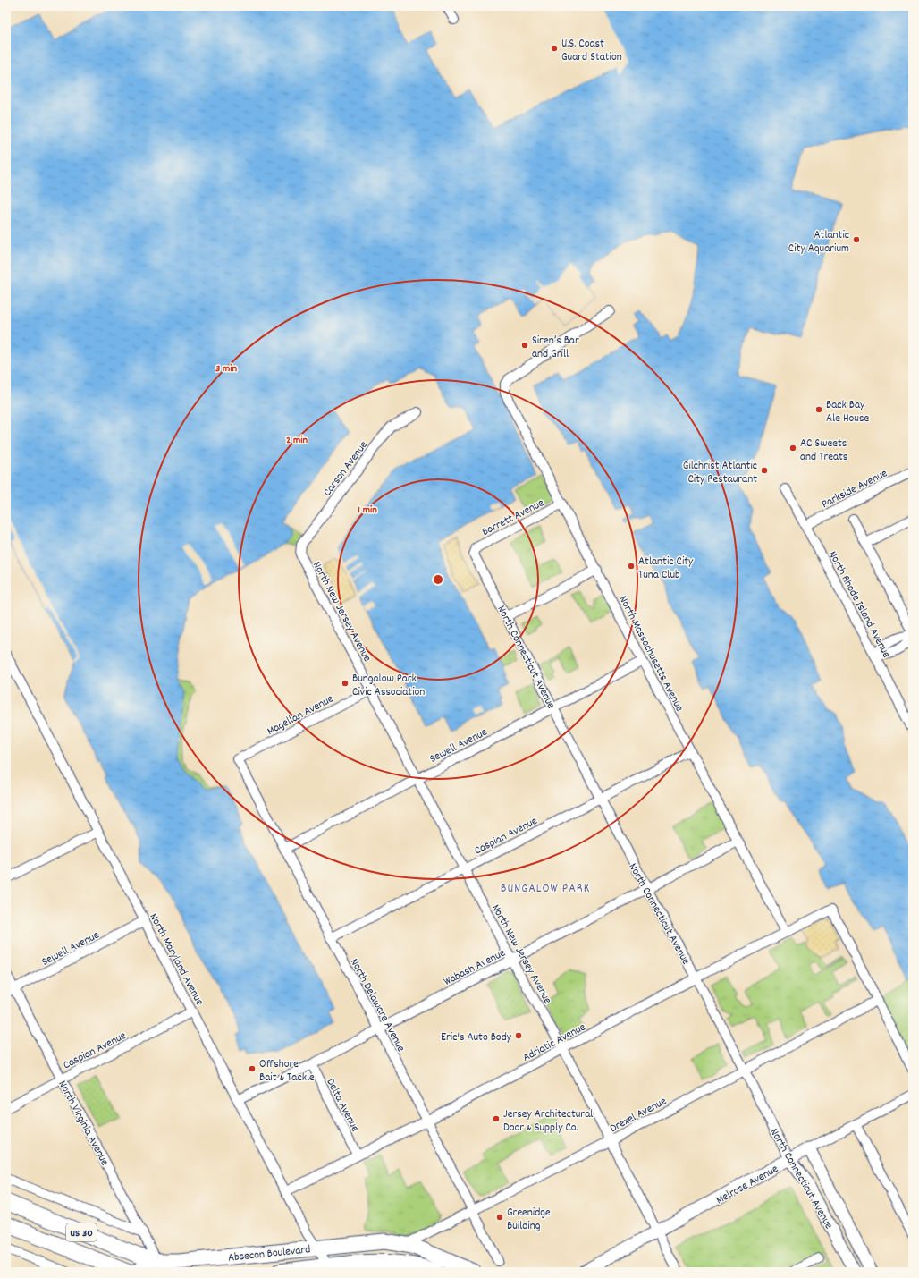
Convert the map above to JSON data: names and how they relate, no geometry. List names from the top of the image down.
{
  "streets": {
    "highway": ["US 30", "Absecon Boulevard"],
    "street": [
      "Carson Avenue",
      "Parkside Avenue",
      "Barrett Avenue",
      "North Rhode Island Avenue",
      "North New Jersey Avenue",
      "North Massachusetts Avenue",
      "North Connecticut Avenue",
      "Magellan Avenue",
      "Sewell Avenue",
      "Caspian Avenue",
      "North Maryland Avenue",
      "Wabash Avenue",
      "North Delaware Avenue",
      "Adriatic Avenue",
      "Delta Avenue",
      "Drexel Avenue",
      "North Virginia Avenue",
      "Melrose Avenue"
    ]
  },
  "crossings": [
    ["Carson Avenue", "North New Jersey Avenue"],
    ["Parkside Avenue", "North Rhode Island Avenue"],
    ["Barrett Avenue", "North Massachusetts Avenue"],
    ["Barrett Avenue", "North Connecticut Avenue"],
    ["North New Jersey Avenue", "Magellan Avenue"],
    ["North New Jersey Avenue", "Sewell Avenue"],
    ["North New Jersey Avenue", "Caspian Avenue"],
    ["North New Jersey Avenue", "Wabash Avenue"],
    ["North New Jersey Avenue", "Adriatic Avenue"],
    ["North New Jersey Avenue", "Drexel Avenue"],
    ["North New Jersey Avenue", "Melrose Avenue"],
    ["North Massachusetts Avenue", "Sewell Avenue"],
    ["North Massachusetts Avenue", "Caspian Avenue"],
    ["North Massachusetts Avenue", "Wabash Avenue"],
    ["North Massachusetts Avenue", "Adriatic Avenue"],
    ["North Connecticut Avenue", "Sewell Avenue"],
    ["North Connecticut Avenue", "Caspian Avenue"],
    ["North Connecticut Avenue", "Wabash Avenue"],
    ["North Connecticut Avenue", "Adriatic Avenue"],
    ["North Connecticut Avenue", "Drexel Avenue"],
    ["North Connecticut Avenue", "Melrose Avenue"],
    ["Magellan Avenue", "North Delaware Avenue"],
    ["Sewell Avenue", "North Maryland Avenue"],
    ["Sewell Avenue", "North Delaware Avenue"],
    ["Sewell Avenue", "North Virginia Avenue"],
    ["Caspian Avenue", "North Maryland Avenue"],
    ["Caspian Avenue", "North Delaware Avenue"],
    ["Caspian Avenue", "North Virginia Avenue"],
    ["North Maryland Avenue", "Wabash Avenue"],
    ["North Maryland Avenue", "Adriatic Avenue"],
    ["North Maryland Avenue", "Absecon Boulevard"],
    ["Wabash Avenue", "North Delaware Avenue"],
    ["Wabash Avenue", "Delta Avenue"],
    ["North Delaware Avenue", "Adriatic Avenue"],
    ["North Delaware Avenue", "Drexel Avenue"],
    ["Adriatic Avenue", "Delta Avenue"],
    ["Adriatic Avenue", "Drexel Avenue"],
    ["Drexel Avenue", "Absecon Boulevard"],
    ["North Virginia Avenue", "Absecon Boulevard"]
  ],
  "districts": ["BUNGALOW PARK"],
  "places": [
    "U.S. Coast Guard Station",
    "Atlantic City Aquarium",
    "Siren’s Bar and Grill",
    "Back Bay Ale House",
    "AC Sweets and Treats",
    "Gilchrist Atlantic City Restaurant",
    "Atlantic City Tuna Club",
    "Bungalow Park Civic Association",
    "Eric's Auto Body",
    "Offshore Bait & Tackle",
    "Jersey Architectural Door & Supply Co.",
    "Greenidge Building"
  ],
  "rings": ["3 min", "2 min", "1 min"]
}
